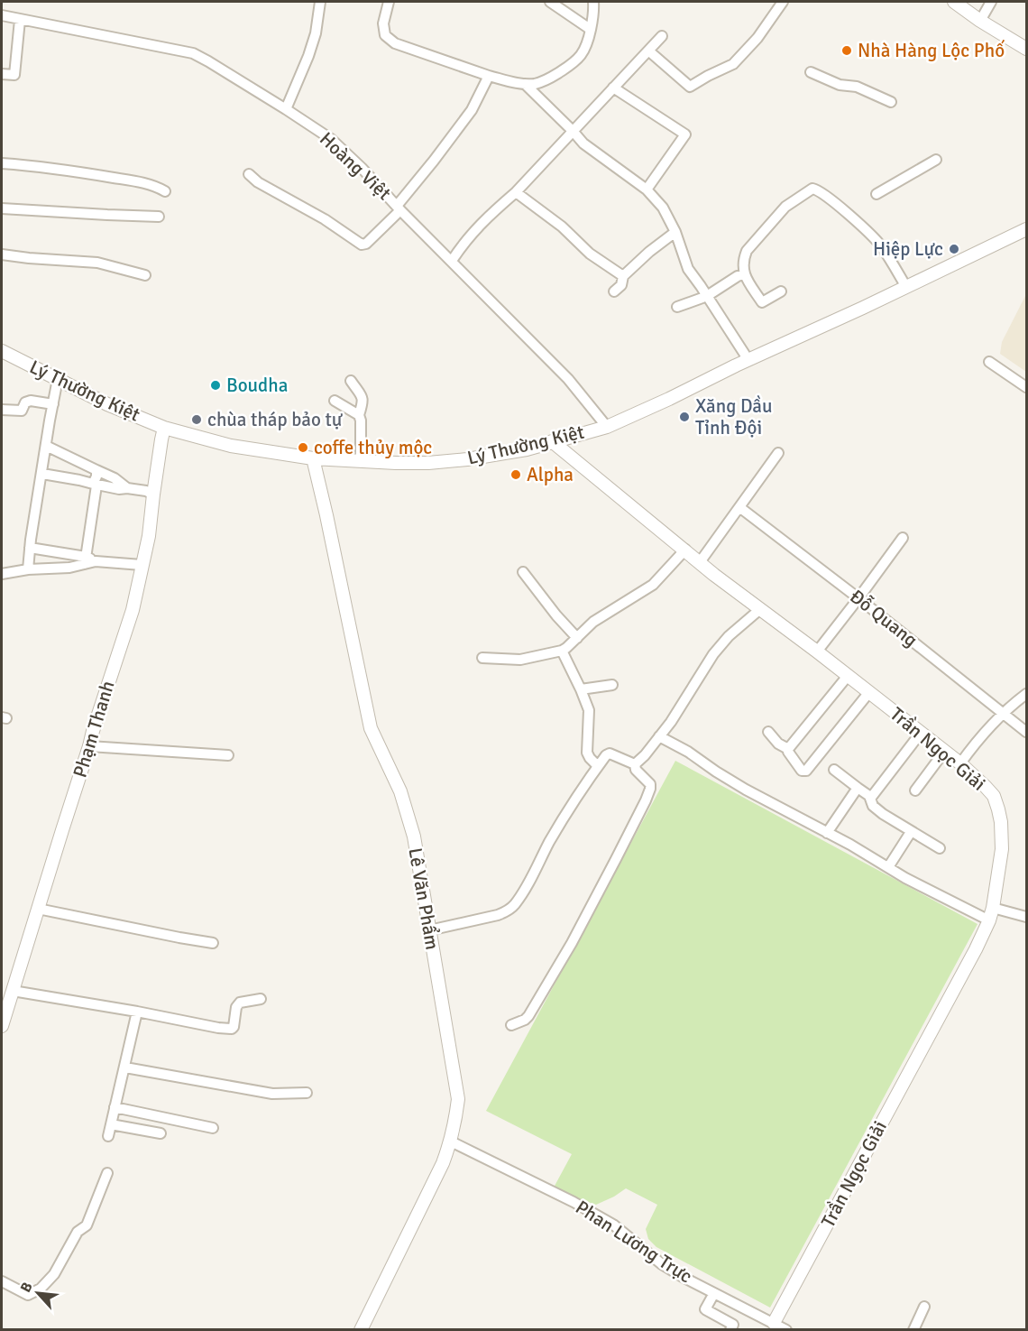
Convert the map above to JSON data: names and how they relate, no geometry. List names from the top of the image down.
{
  "streets": {
    "street": [
      "Hoàng Việt",
      "Lý Thường Kiệt",
      "Đỗ Quang",
      "Phạm Thanh",
      "Trần Ngọc Giải",
      "Lê Văn Phẩm",
      "Phan Lương Trực"
    ]
  },
  "crossings": [
    ["Hoàng Việt", "Lý Thường Kiệt"],
    ["Lý Thường Kiệt", "Phạm Thanh"],
    ["Lý Thường Kiệt", "Trần Ngọc Giải"],
    ["Lý Thường Kiệt", "Lê Văn Phẩm"],
    ["Trần Ngọc Giải", "Phan Lương Trực"],
    ["Lê Văn Phẩm", "Phan Lương Trực"]
  ],
  "places": [
    "Nhà Hàng Lộc Phố",
    "Hiệp Lực",
    "Boudha",
    "Xăng Dầu Tỉnh Đội",
    "chùa tháp bảo tự",
    "coffe thủy mộc",
    "Alpha"
  ],
  "north": "top left"
}
